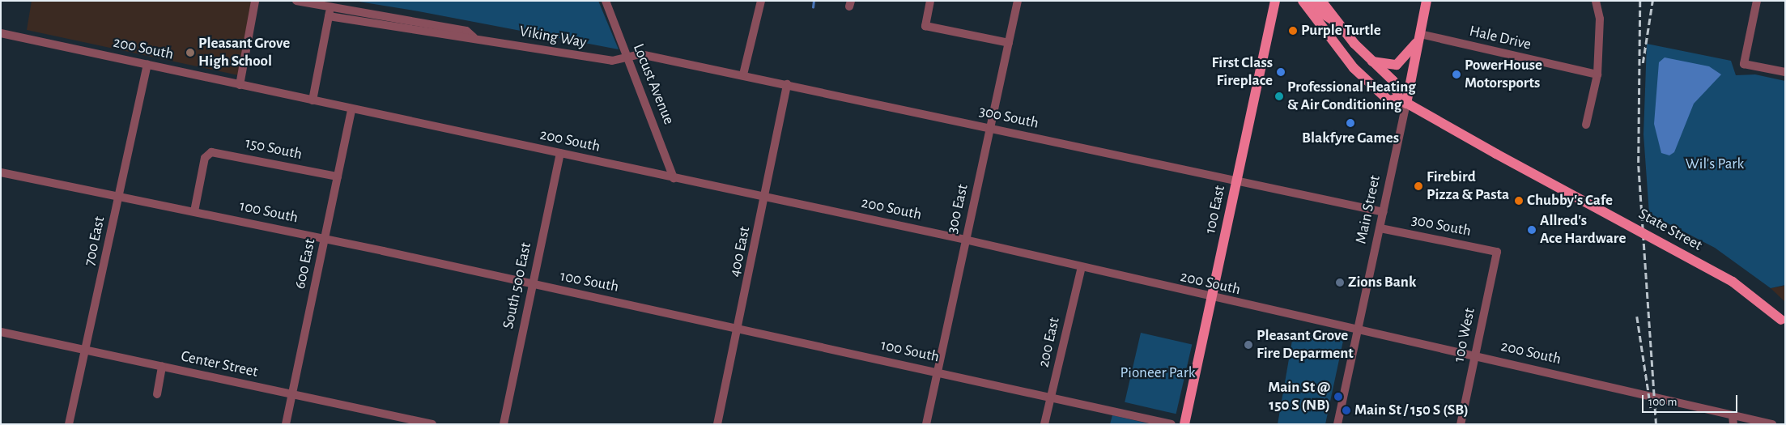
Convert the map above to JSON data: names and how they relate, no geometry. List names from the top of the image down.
{
  "streets": {
    "main road": ["100 East", "Main Street", "State Street"],
    "street": [
      "Viking Way",
      "Hale Drive",
      "200 South",
      "Locust Avenue",
      "300 South",
      "150 South",
      "300 East",
      "100 South",
      "700 East",
      "400 East",
      "600 East",
      "South 500 East",
      "100 West",
      "200 East",
      "Center Street"
    ]
  },
  "crossings": [
    ["Viking Way", "Locust Avenue"],
    ["Viking Way", "300 South"],
    ["Hale Drive", "Main Street"],
    ["200 South", "Locust Avenue"],
    ["200 South", "300 East"],
    ["200 South", "100 East"],
    ["200 South", "Main Street"],
    ["200 South", "700 East"],
    ["200 South", "400 East"],
    ["200 South", "600 East"],
    ["200 South", "South 500 East"],
    ["200 South", "100 West"],
    ["200 South", "200 East"],
    ["Locust Avenue", "300 South"],
    ["300 South", "300 East"],
    ["300 South", "100 East"],
    ["300 South", "Main Street"],
    ["300 South", "400 East"],
    ["300 South", "100 West"],
    ["150 South", "100 South"],
    ["150 South", "600 East"],
    ["300 East", "100 South"],
    ["Main Street", "State Street"],
    ["100 South", "700 East"],
    ["100 South", "400 East"],
    ["100 South", "600 East"],
    ["100 South", "South 500 East"],
    ["100 South", "200 East"],
    ["700 East", "Center Street"],
    ["600 East", "Center Street"]
  ],
  "parks": ["Wil's Park", "Pioneer Park"],
  "places": [
    "Purple Turtle",
    "Pleasant Grove High School",
    "First Class Fireplace",
    "PowerHouse Motorsports",
    "Professional Heating & Air Conditioning",
    "Blakfyre Games",
    "Firebird Pizza & Pasta",
    "Chubby's Cafe",
    "Allred's Ace Hardware",
    "Zions Bank",
    "Pleasant Grove Fire Deparment",
    "Main St @ 150 S (NB)",
    "Main St / 150 S (SB)"
  ],
  "scale_bar": "100 m"
}
